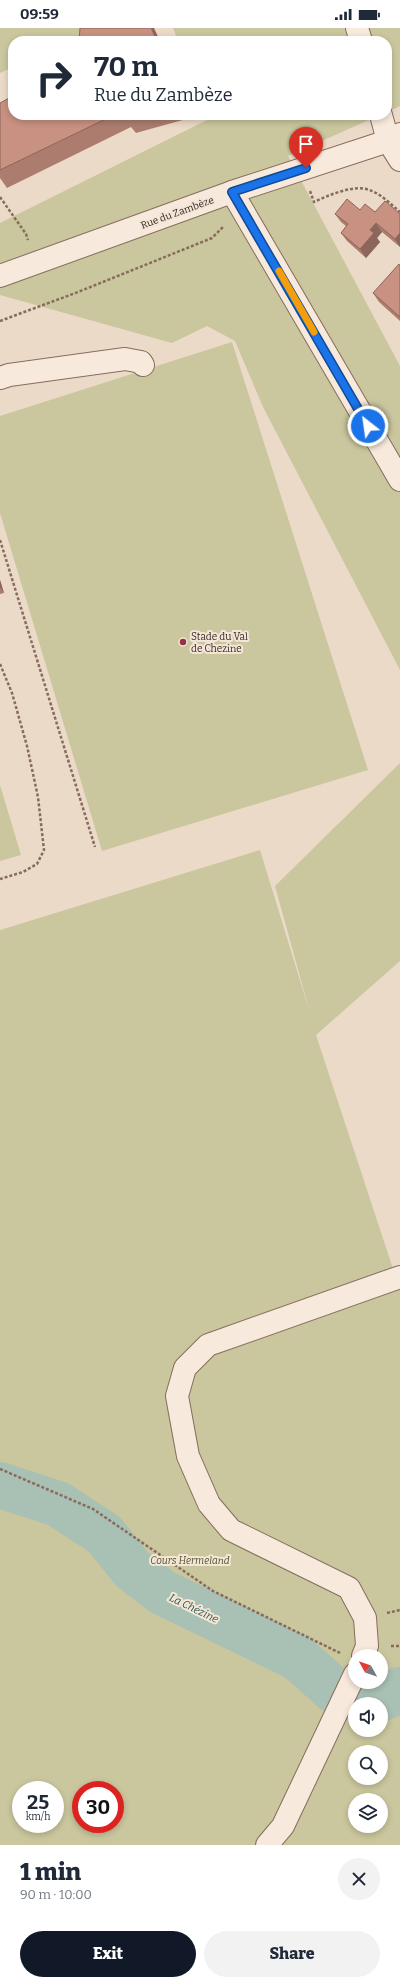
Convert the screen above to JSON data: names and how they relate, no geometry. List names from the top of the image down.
{
  "streets": {
    "street": ["Rue du Zambèze"]
  },
  "water": ["La Chézine"],
  "parks": ["Cours Hermeland"],
  "places": ["Stade du Val de Chezine"],
  "north": "top left",
  "page": {
    "status": "09:59",
    "turn": ["70 m", "Rue du Zambèze"],
    "speed": "25 km/h",
    "limit": "30",
    "heading": ["1 min", "90 m · 10:00"],
    "buttons": ["Exit", "Share"]
  }
}
